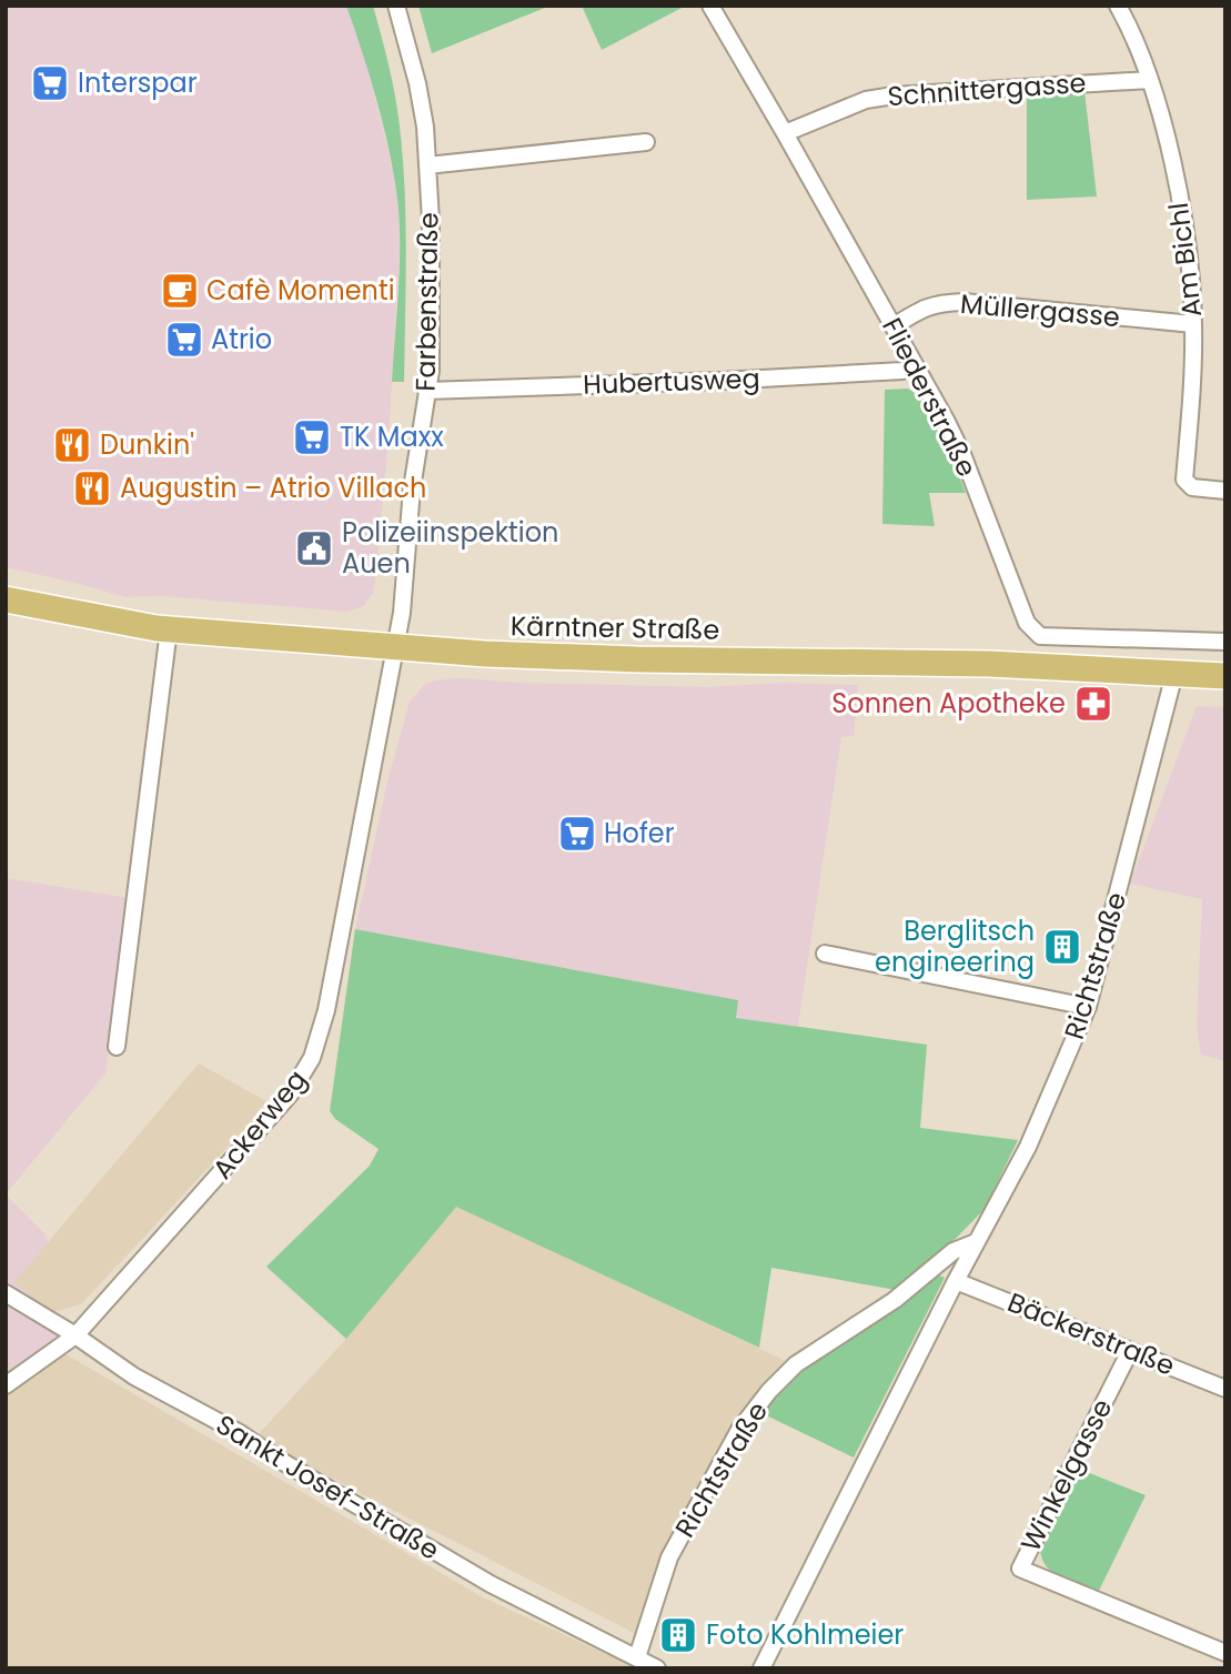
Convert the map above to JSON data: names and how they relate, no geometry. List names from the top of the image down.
{
  "streets": {
    "main road": ["Kärntner Straße"],
    "street": [
      "Schnittergasse",
      "Am Bichl",
      "Farbenstraße",
      "Müllergasse",
      "Hubertusweg",
      "Fliederstraße",
      "Richtstraße",
      "Ackerweg",
      "Bäckerstraße",
      "Winkelgasse",
      "Sankt Josef-Straße"
    ]
  },
  "crossings": [
    ["Schnittergasse", "Am Bichl"],
    ["Schnittergasse", "Fliederstraße"],
    ["Am Bichl", "Müllergasse"],
    ["Farbenstraße", "Hubertusweg"],
    ["Farbenstraße", "Kärntner Straße"],
    ["Farbenstraße", "Ackerweg"],
    ["Müllergasse", "Fliederstraße"],
    ["Hubertusweg", "Fliederstraße"],
    ["Kärntner Straße", "Richtstraße"],
    ["Kärntner Straße", "Ackerweg"],
    ["Richtstraße", "Bäckerstraße"],
    ["Richtstraße", "Sankt Josef-Straße"],
    ["Ackerweg", "Sankt Josef-Straße"],
    ["Bäckerstraße", "Winkelgasse"]
  ],
  "places": {
    "supermarket": [
      "Interspar",
      "Atrio",
      "TK Maxx",
      "Hofer"
    ],
    "cafe": ["Cafè Momenti"],
    "restaurant": ["Dunkin'", "Augustin – Atrio Villach"],
    "public building": ["Polizeiinspektion Auen"],
    "pharmacy": ["Sonnen Apotheke"],
    "building": ["Berglitsch engineering", "Foto Kohlmeier"]
  }
}
